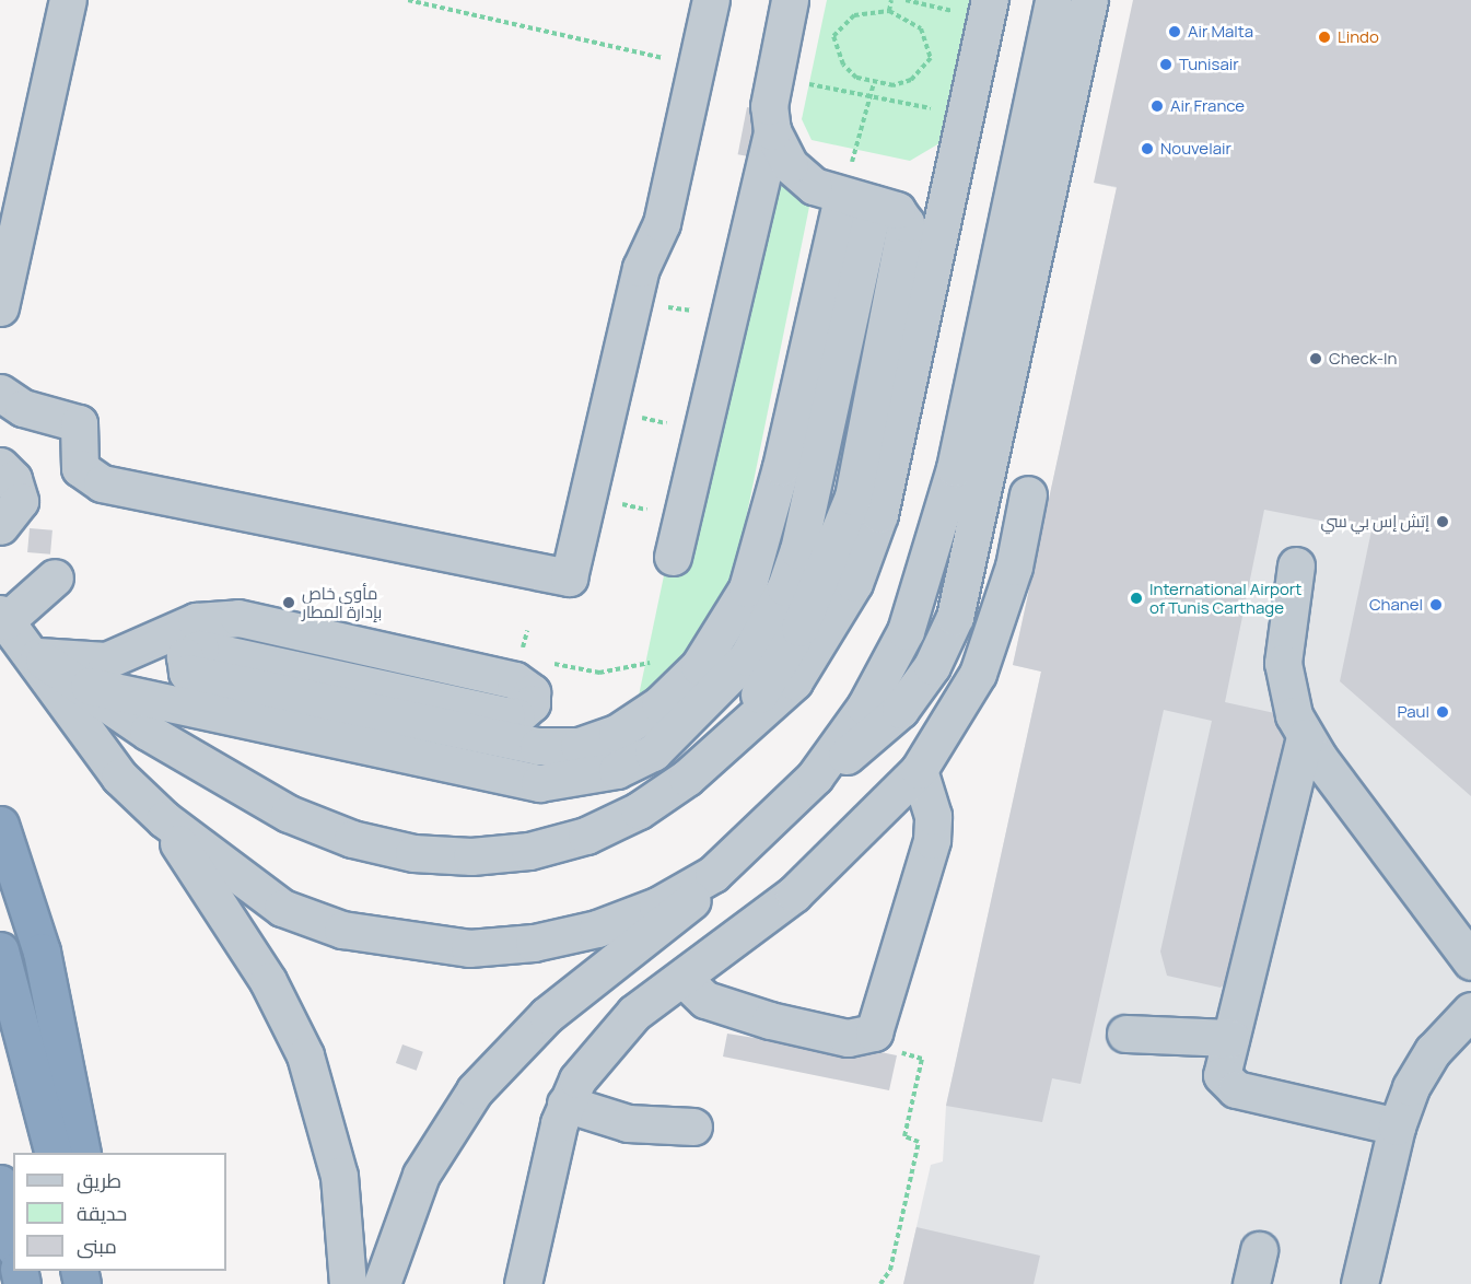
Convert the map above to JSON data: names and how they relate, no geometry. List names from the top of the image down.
{
  "places": [
    "Air Malta",
    "Lindo",
    "Tunisair",
    "Air France",
    "Nouvelair",
    "Check-In",
    "إتش إس بي سي",
    "International Airport of Tunis Carthage",
    "مأوى خاص بإدارة المطار",
    "Chanel",
    "Paul"
  ],
  "legend": ["طريق", "حديقة", "مبنى"]
}
